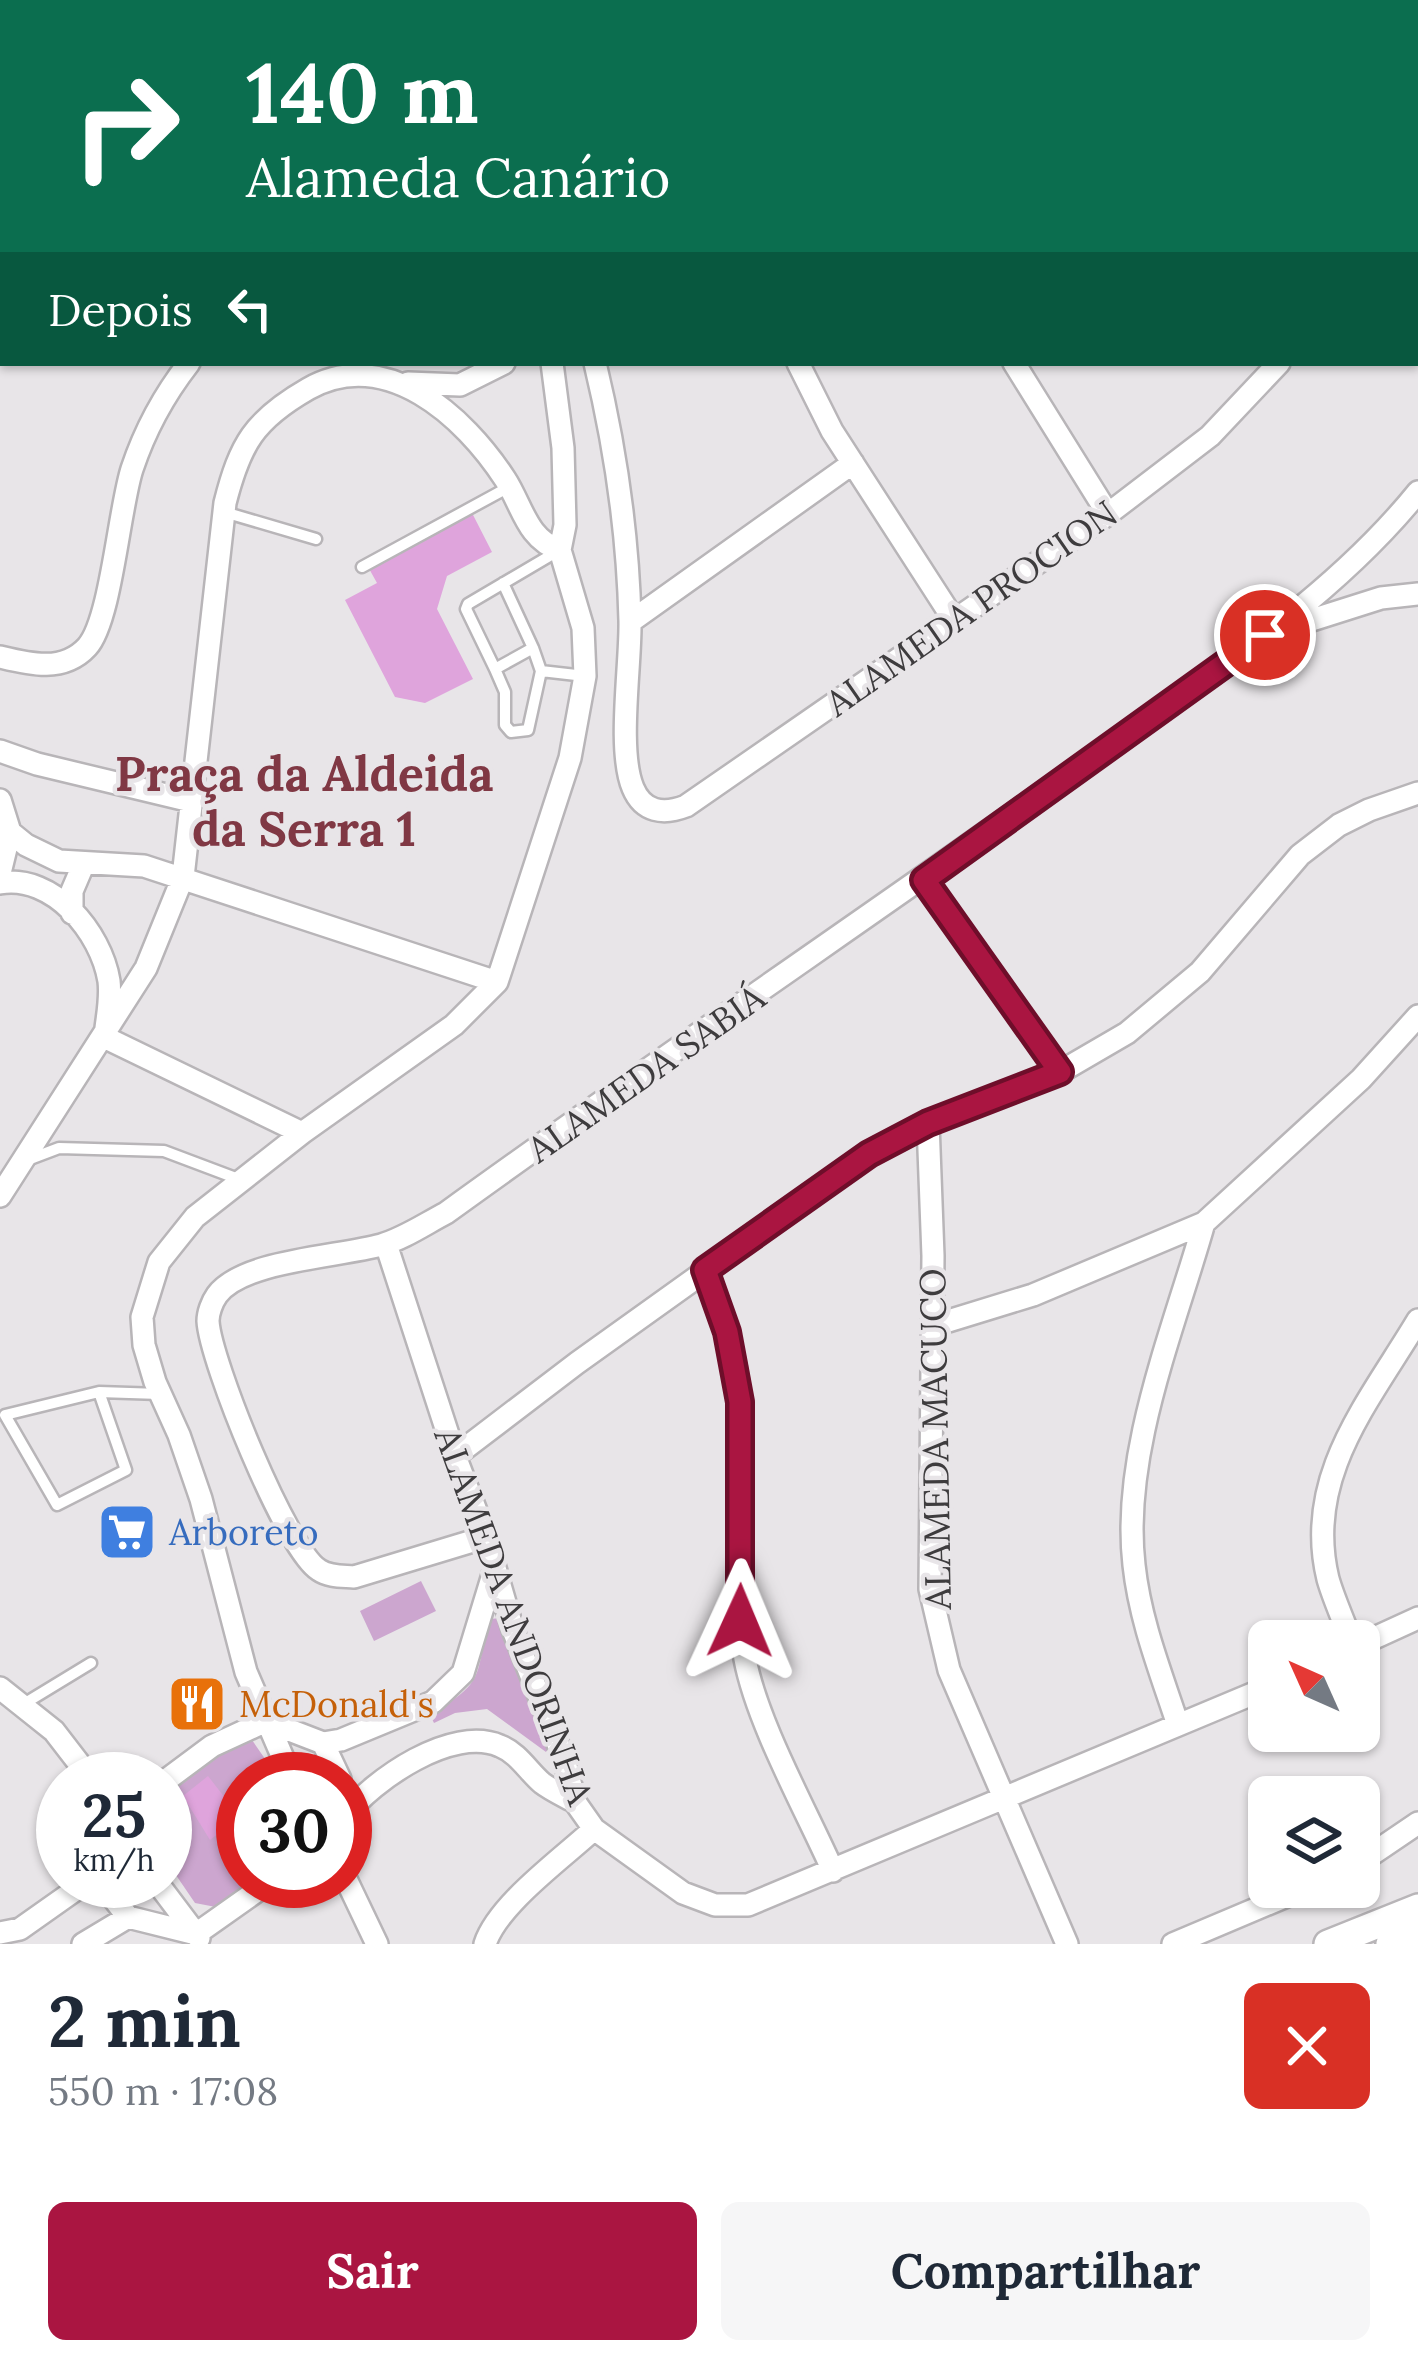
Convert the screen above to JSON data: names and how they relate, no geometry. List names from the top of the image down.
{
  "streets": {
    "street": [
      "ALAMEDA PROCION",
      "ALAMEDA SABIÁ",
      "ALAMEDA MACUCO",
      "ALAMEDA ANDORINHA"
    ]
  },
  "crossings": [
    ["ALAMEDA SABIÁ", "ALAMEDA ANDORINHA"],
    ["ALAMEDA MACUCO", "ALAMEDA ANDORINHA"]
  ],
  "districts": ["Praça da Aldeida da Serra 1"],
  "places": {
    "supermarket": ["Arboreto"],
    "restaurant": ["McDonald's"]
  },
  "north": "top left",
  "page": {
    "turn": ["140 m", "Alameda Canário"],
    "then": "Depois",
    "speed": "25 km/h",
    "limit": "30",
    "heading": ["2 min", "550 m · 17:08"],
    "buttons": ["Sair", "Compartilhar"]
  }
}
